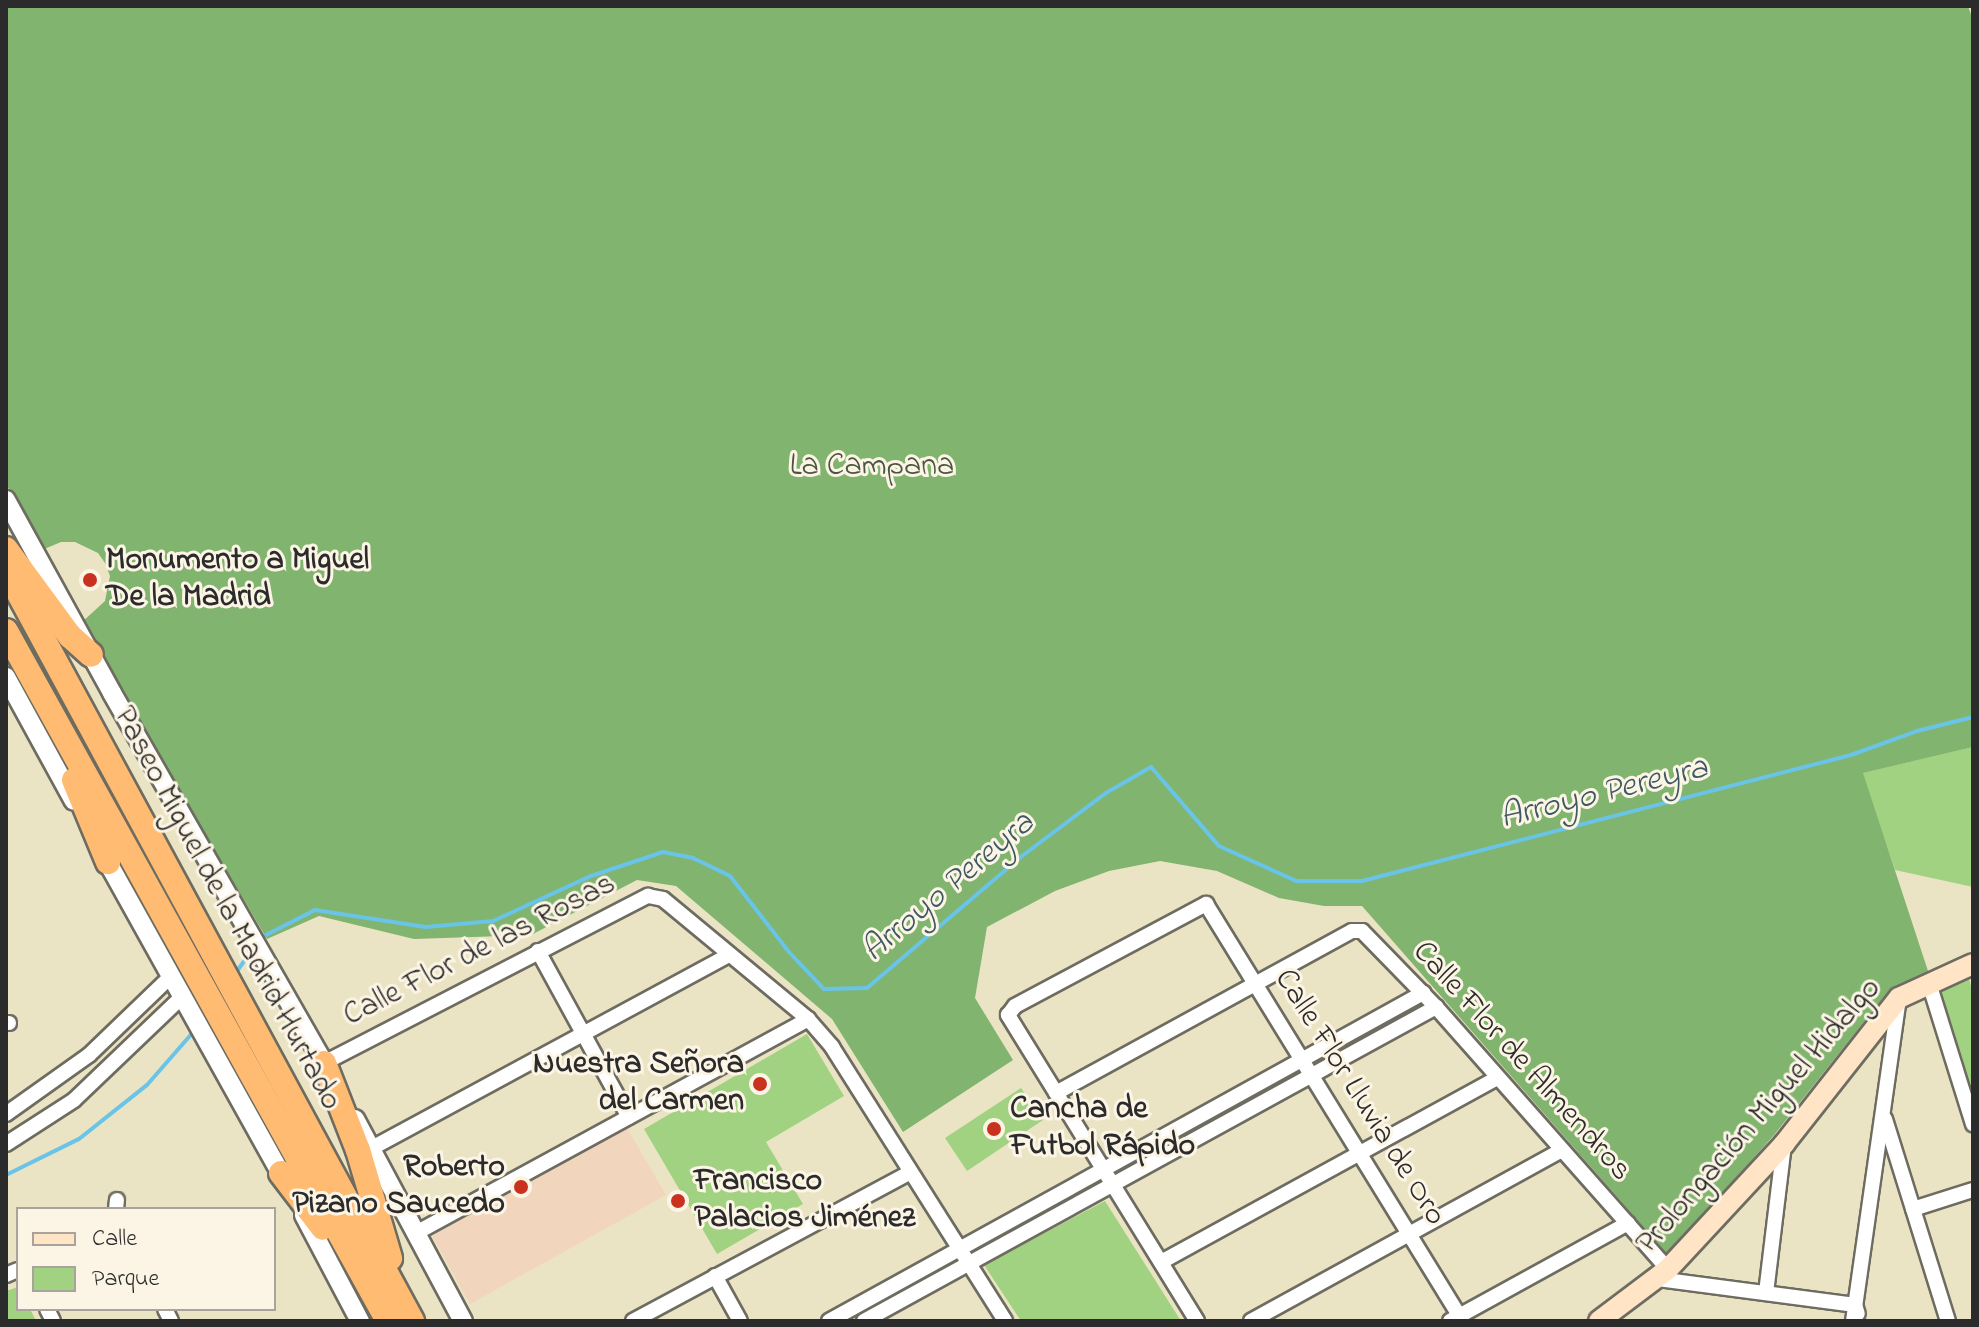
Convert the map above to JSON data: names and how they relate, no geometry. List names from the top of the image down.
{
  "streets": {
    "highway": ["Paseo Miguel de la Madrid Hurtado"],
    "main road": ["Prolongación Miguel Hidalgo"],
    "street": ["Calle Flor de las Rosas", "Calle Flor de Almendros", "Calle Flor Lluvia de Oro"]
  },
  "crossings": [
    ["Calle Flor de Almendros", "Calle Flor Lluvia de Oro"],
    ["Calle Flor de Almendros", "Prolongación Miguel Hidalgo"]
  ],
  "water": ["Arroyo Pereyra"],
  "parks": ["La Campana"],
  "places": [
    "Monumento a Miguel De la Madrid",
    "Nuestra Señora del Carmen",
    "Cancha de Futbol Rápido",
    "Roberto Pizano Saucedo",
    "Francisco Palacios Jiménez"
  ],
  "legend": ["Calle", "Parque"]
}
